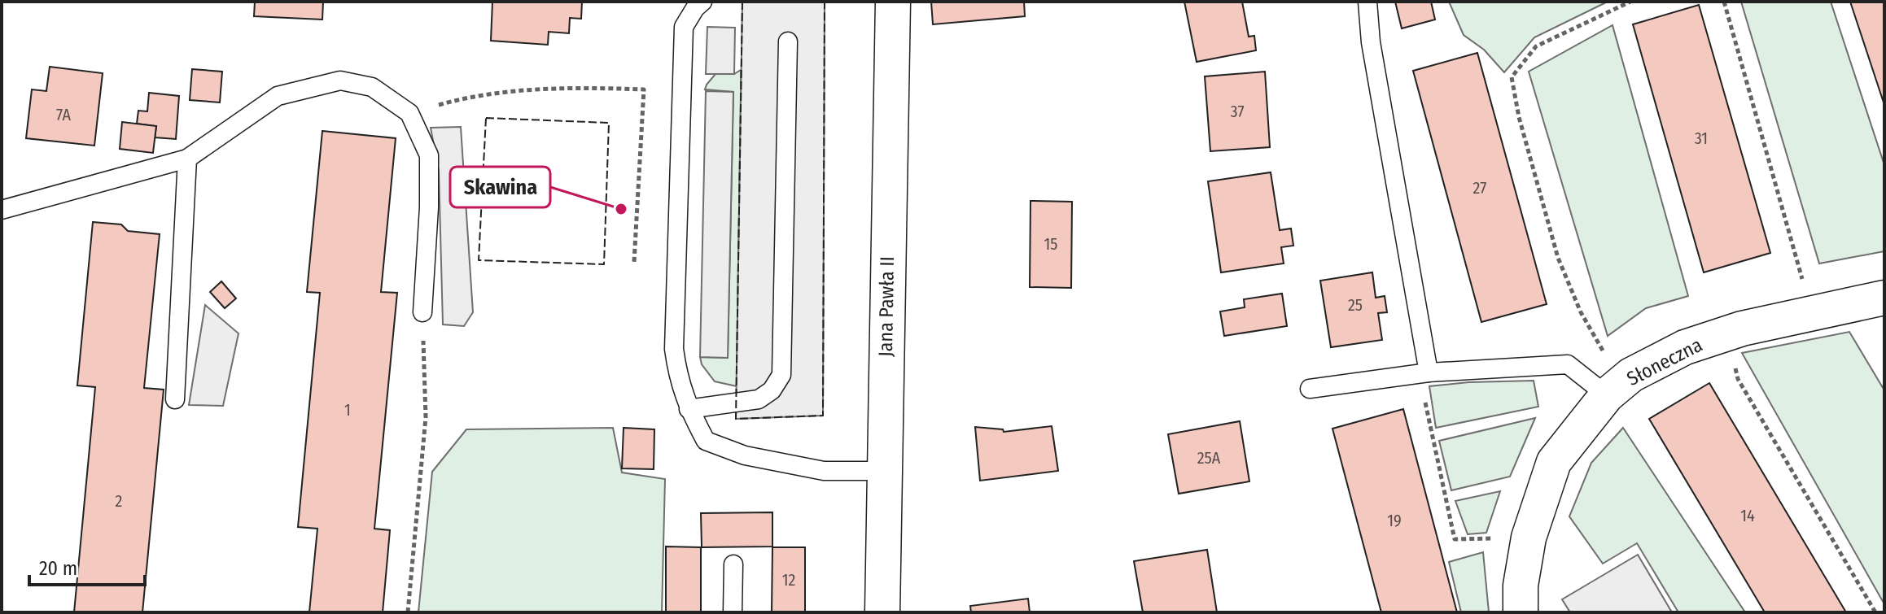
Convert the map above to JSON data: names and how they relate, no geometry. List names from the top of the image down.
{
  "streets": {
    "street": ["Jana Pawła II", "Słoneczna"]
  },
  "places": ["Skawina"],
  "house_numbers": [
    "37",
    "7A",
    "31",
    "27",
    "15",
    "25",
    "1",
    "25A",
    "2",
    "14",
    "19",
    "12"
  ],
  "scale_bar": "20 m"
}
